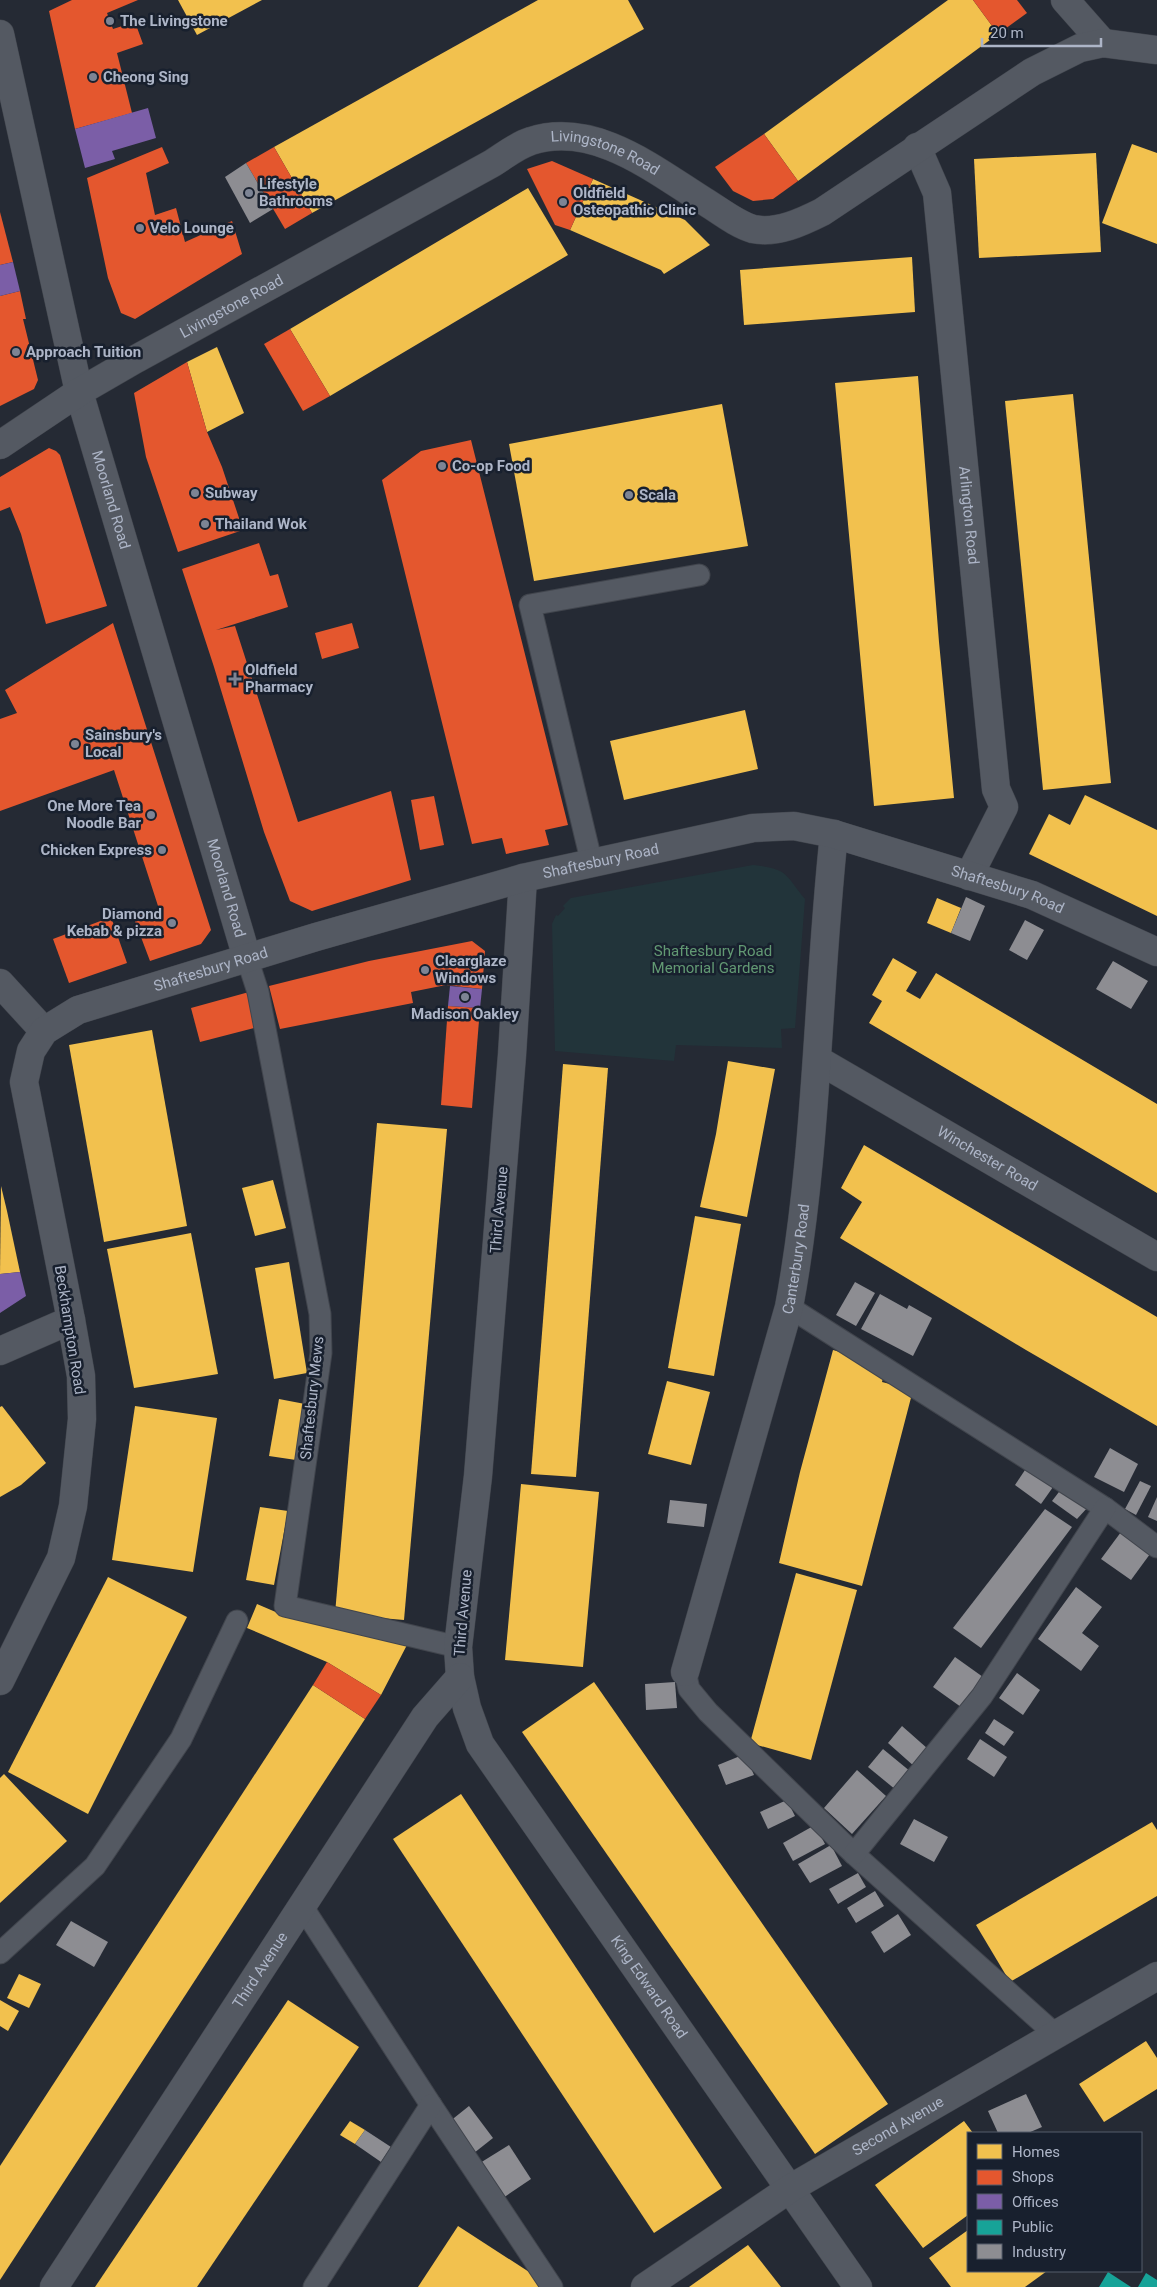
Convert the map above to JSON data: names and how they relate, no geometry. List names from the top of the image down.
{
  "streets": {
    "street": [
      "Livingstone Road",
      "Moorland Road",
      "Arlington Road",
      "Shaftesbury Road",
      "Winchester Road",
      "Third Avenue",
      "Canterbury Road",
      "Beckhampton Road",
      "King Edward Road",
      "Second Avenue"
    ],
    "lane": ["Shaftesbury Mews"]
  },
  "crossings": [
    ["Livingstone Road", "Moorland Road"],
    ["Livingstone Road", "Arlington Road"],
    ["Moorland Road", "Shaftesbury Road"],
    ["Moorland Road", "Shaftesbury Mews"],
    ["Arlington Road", "Shaftesbury Road"],
    ["Shaftesbury Road", "Third Avenue"],
    ["Shaftesbury Road", "Canterbury Road"],
    ["Shaftesbury Road", "Beckhampton Road"],
    ["Shaftesbury Road", "Shaftesbury Mews"],
    ["Winchester Road", "Canterbury Road"],
    ["Third Avenue", "Shaftesbury Mews"],
    ["Third Avenue", "King Edward Road"],
    ["King Edward Road", "Second Avenue"]
  ],
  "parks": ["Shaftesbury Road Memorial Gardens"],
  "places": {
    "other": [
      "The Livingstone",
      "Cheong Sing",
      "Lifestyle Bathrooms",
      "Oldfield Osteopathic Clinic",
      "Velo Lounge",
      "Approach Tuition",
      "Co-op Food",
      "Subway",
      "Scala",
      "Thailand Wok",
      "Sainsbury's Local",
      "One More Tea Noodle Bar",
      "Chicken Express",
      "Diamond Kebab & pizza",
      "Clearglaze Windows",
      "Madison Oakley"
    ],
    "health": ["Oldfield Pharmacy"]
  },
  "legend": [
    "Homes",
    "Shops",
    "Offices",
    "Public",
    "Industry"
  ],
  "scale_bar": "20 m"
}
